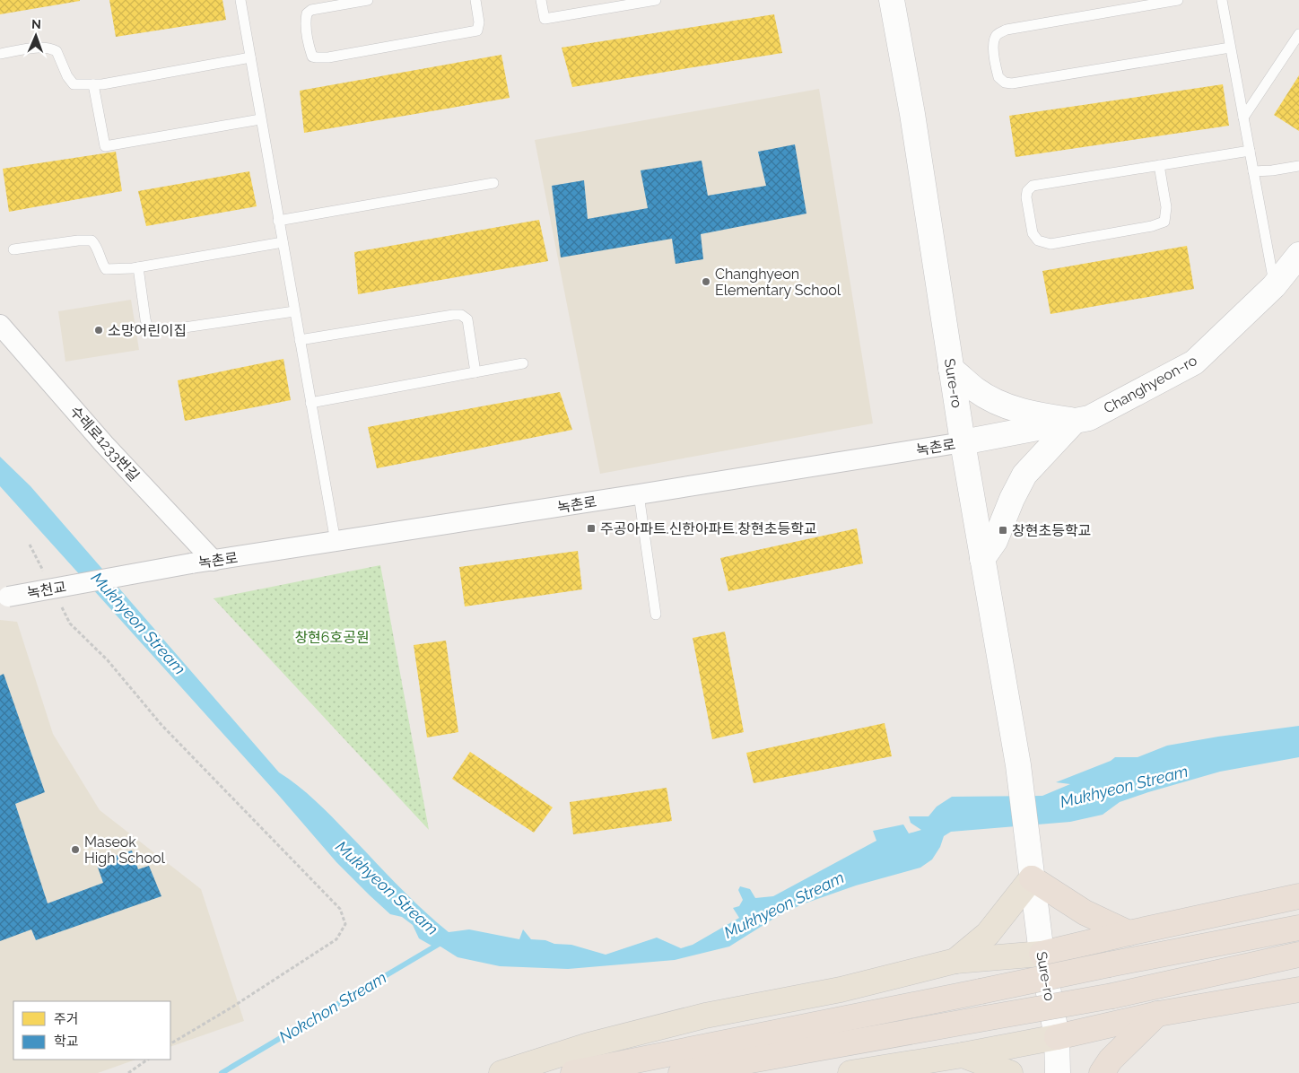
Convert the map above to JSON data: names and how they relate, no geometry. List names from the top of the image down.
{
  "streets": {
    "main road": ["Sure-ro", "Changhyeon-ro"],
    "street": ["수레로1233번길", "녹촌로", "녹천교"]
  },
  "crossings": [
    ["Sure-ro", "Changhyeon-ro"],
    ["Sure-ro", "녹촌로"],
    ["Changhyeon-ro", "녹촌로"],
    ["수레로1233번길", "녹촌로"],
    ["녹촌로", "녹천교"]
  ],
  "water": ["Mukhyeon Stream", "Nokchon Stream"],
  "parks": ["창현6호공원"],
  "places": {
    "other": ["Changhyeon Elementary School", "소망어린이집", "Maseok High School"],
    "transit": ["주공아파트.신한아파트.창현초등학교", "창현초등학교"]
  },
  "legend": ["주거", "학교"],
  "north": "top"
}
